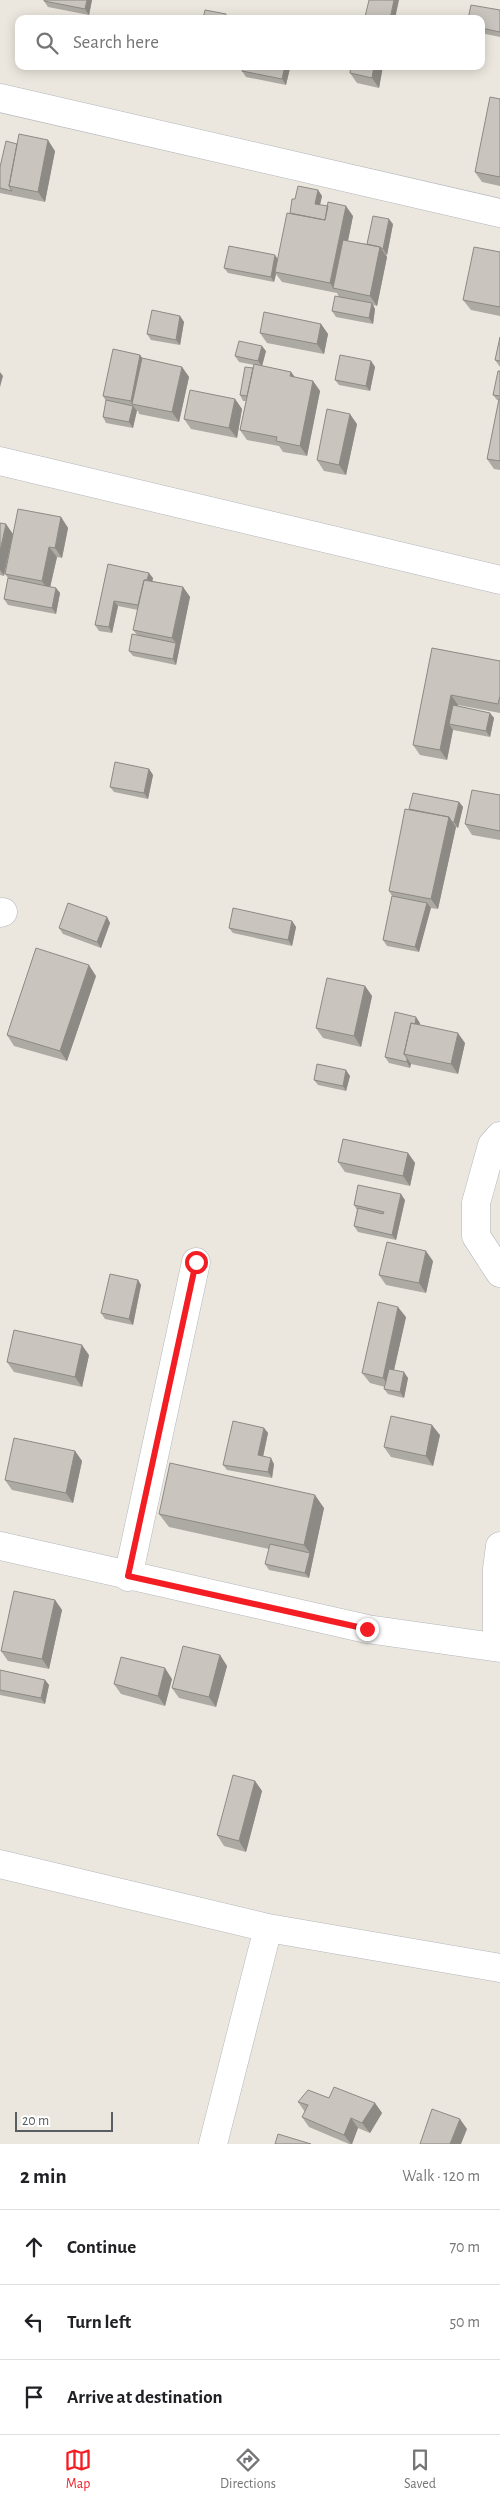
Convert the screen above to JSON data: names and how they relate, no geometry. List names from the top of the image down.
{
  "scale_bar": "20 m",
  "page": {
    "search": "Search here",
    "scale": "20 m",
    "heading": ["2 min", "Walk · 120 m"],
    "list": [
      ["Continue", "70 m"],
      ["Turn left", "50 m"],
      "Arrive at destination"
    ],
    "nav": ["Map", "Directions", "Saved"]
  }
}
